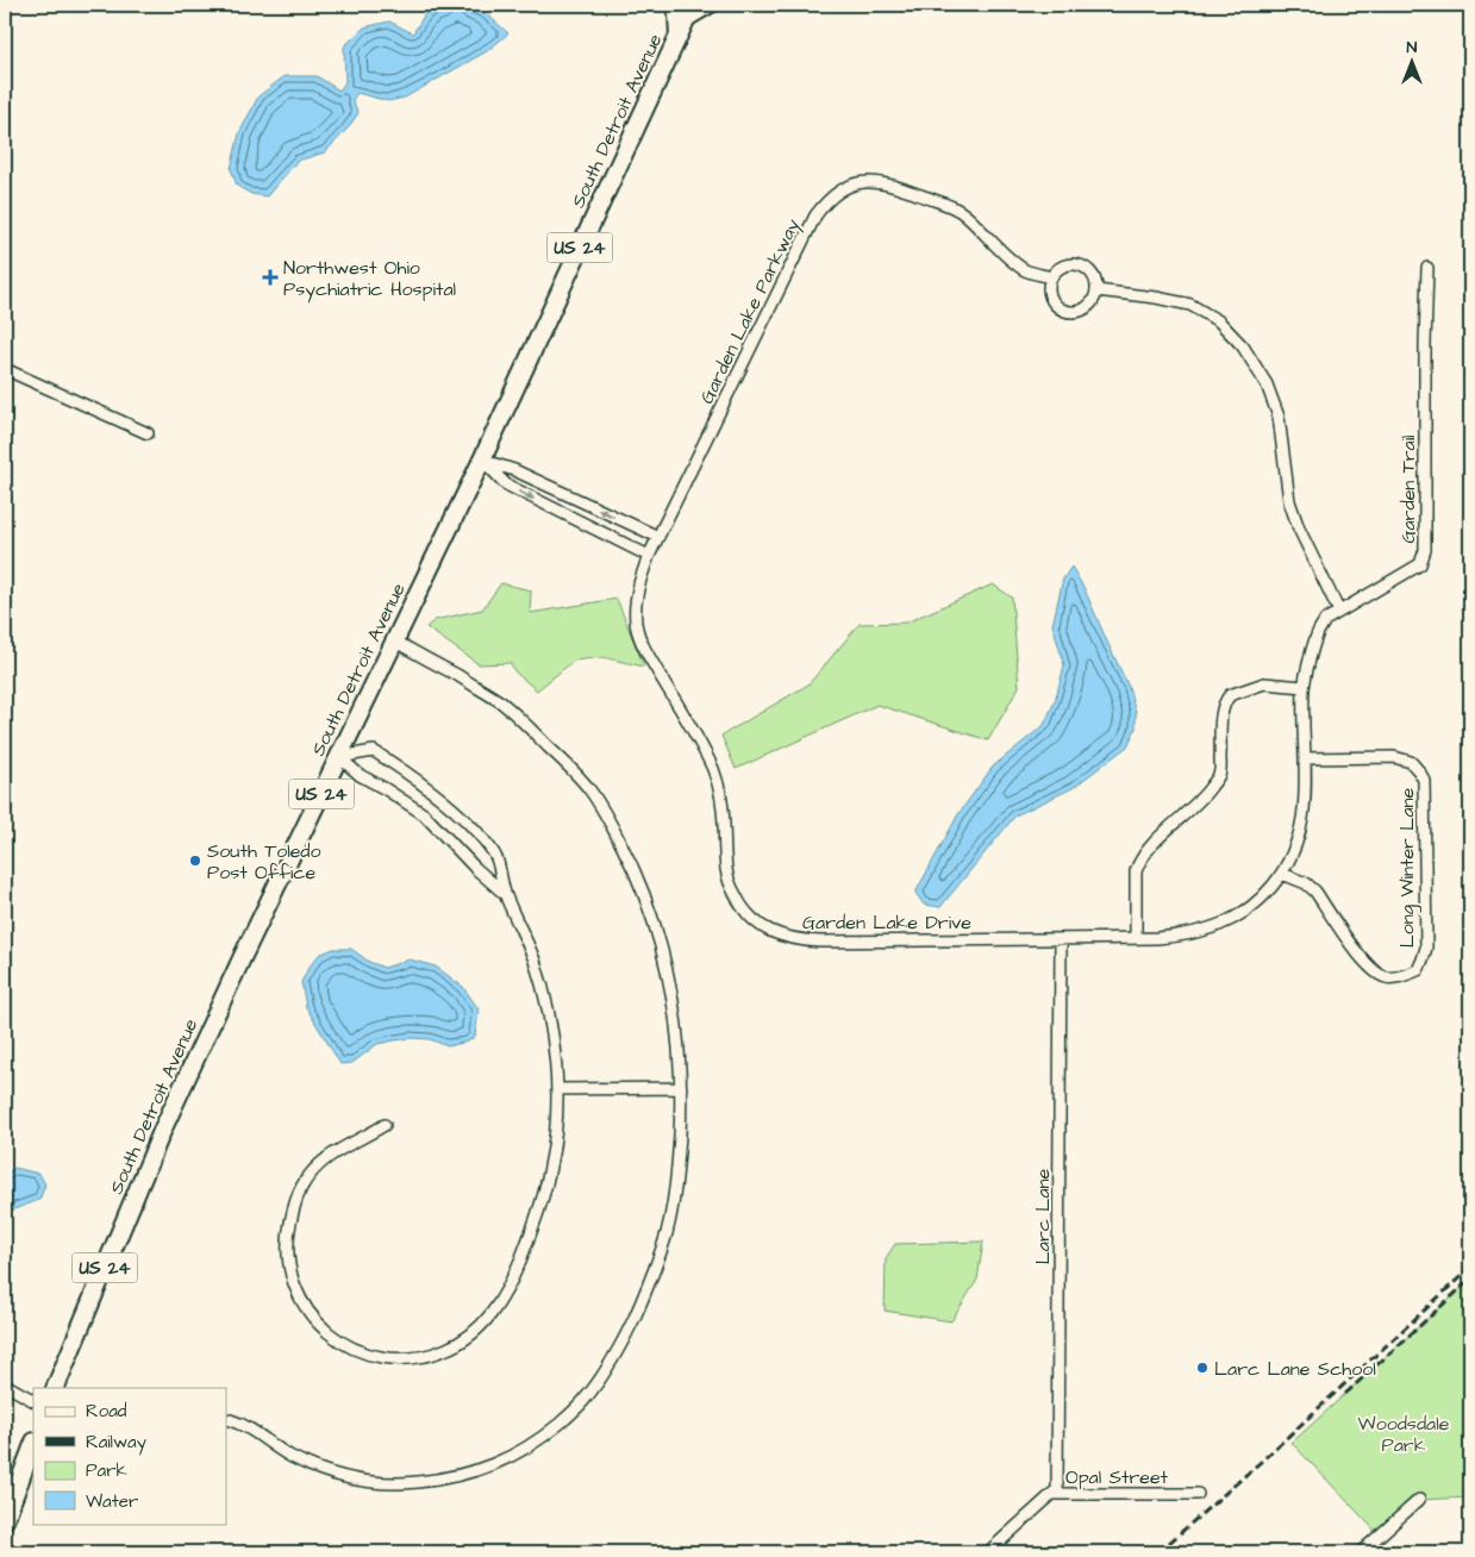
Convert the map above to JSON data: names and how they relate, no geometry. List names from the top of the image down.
{
  "streets": {
    "main road": ["South Detroit Avenue", "US 24"],
    "street": [
      "Garden Lake Parkway",
      "Garden Trail",
      "Long Winter Lane",
      "Garden Lake Drive",
      "Larc Lane",
      "Opal Street"
    ]
  },
  "crossings": [
    ["Garden Lake Parkway", "Garden Lake Drive"],
    ["Garden Trail", "Long Winter Lane"],
    ["Garden Trail", "Garden Lake Drive"],
    ["Long Winter Lane", "Garden Lake Drive"],
    ["Garden Lake Drive", "Larc Lane"],
    ["Larc Lane", "Opal Street"]
  ],
  "parks": ["Woodsdale Park"],
  "places": {
    "health": ["Northwest Ohio Psychiatric Hospital"],
    "other": ["South Toledo Post Office", "Larc Lane School"]
  },
  "legend": [
    "Road",
    "Railway",
    "Park",
    "Water"
  ],
  "north": "top"
}
